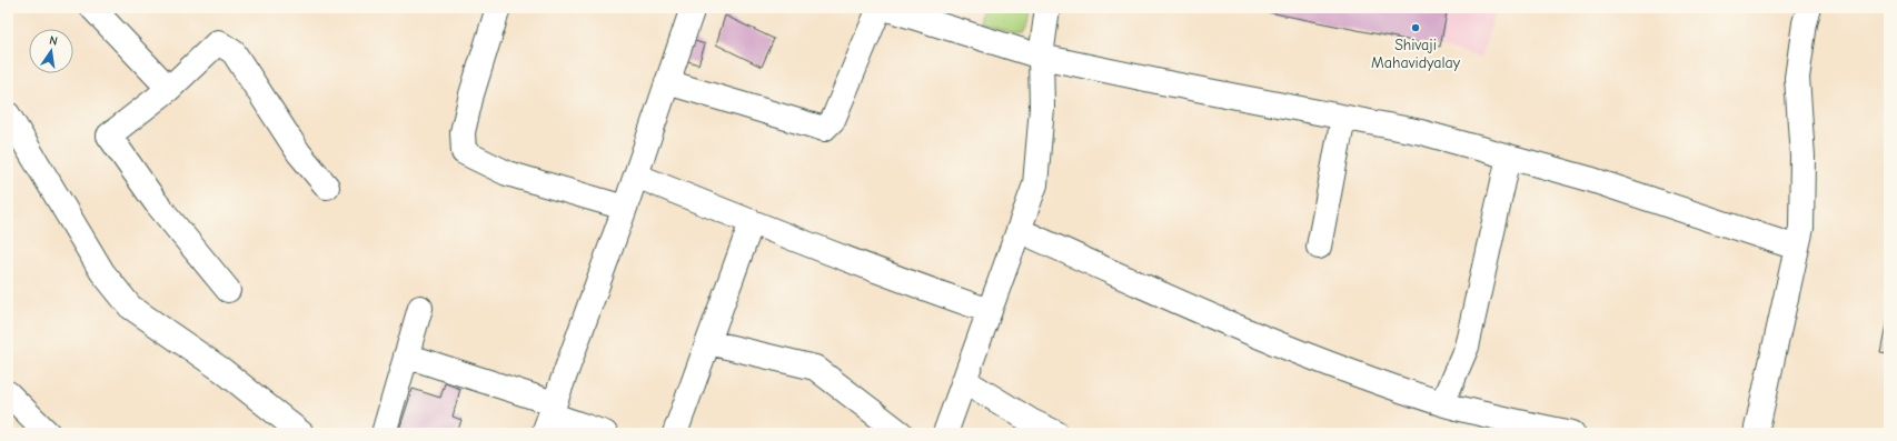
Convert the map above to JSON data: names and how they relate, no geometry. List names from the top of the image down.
{
  "places": ["Shivaji Mahavidyalay"],
  "north": "top"
}
